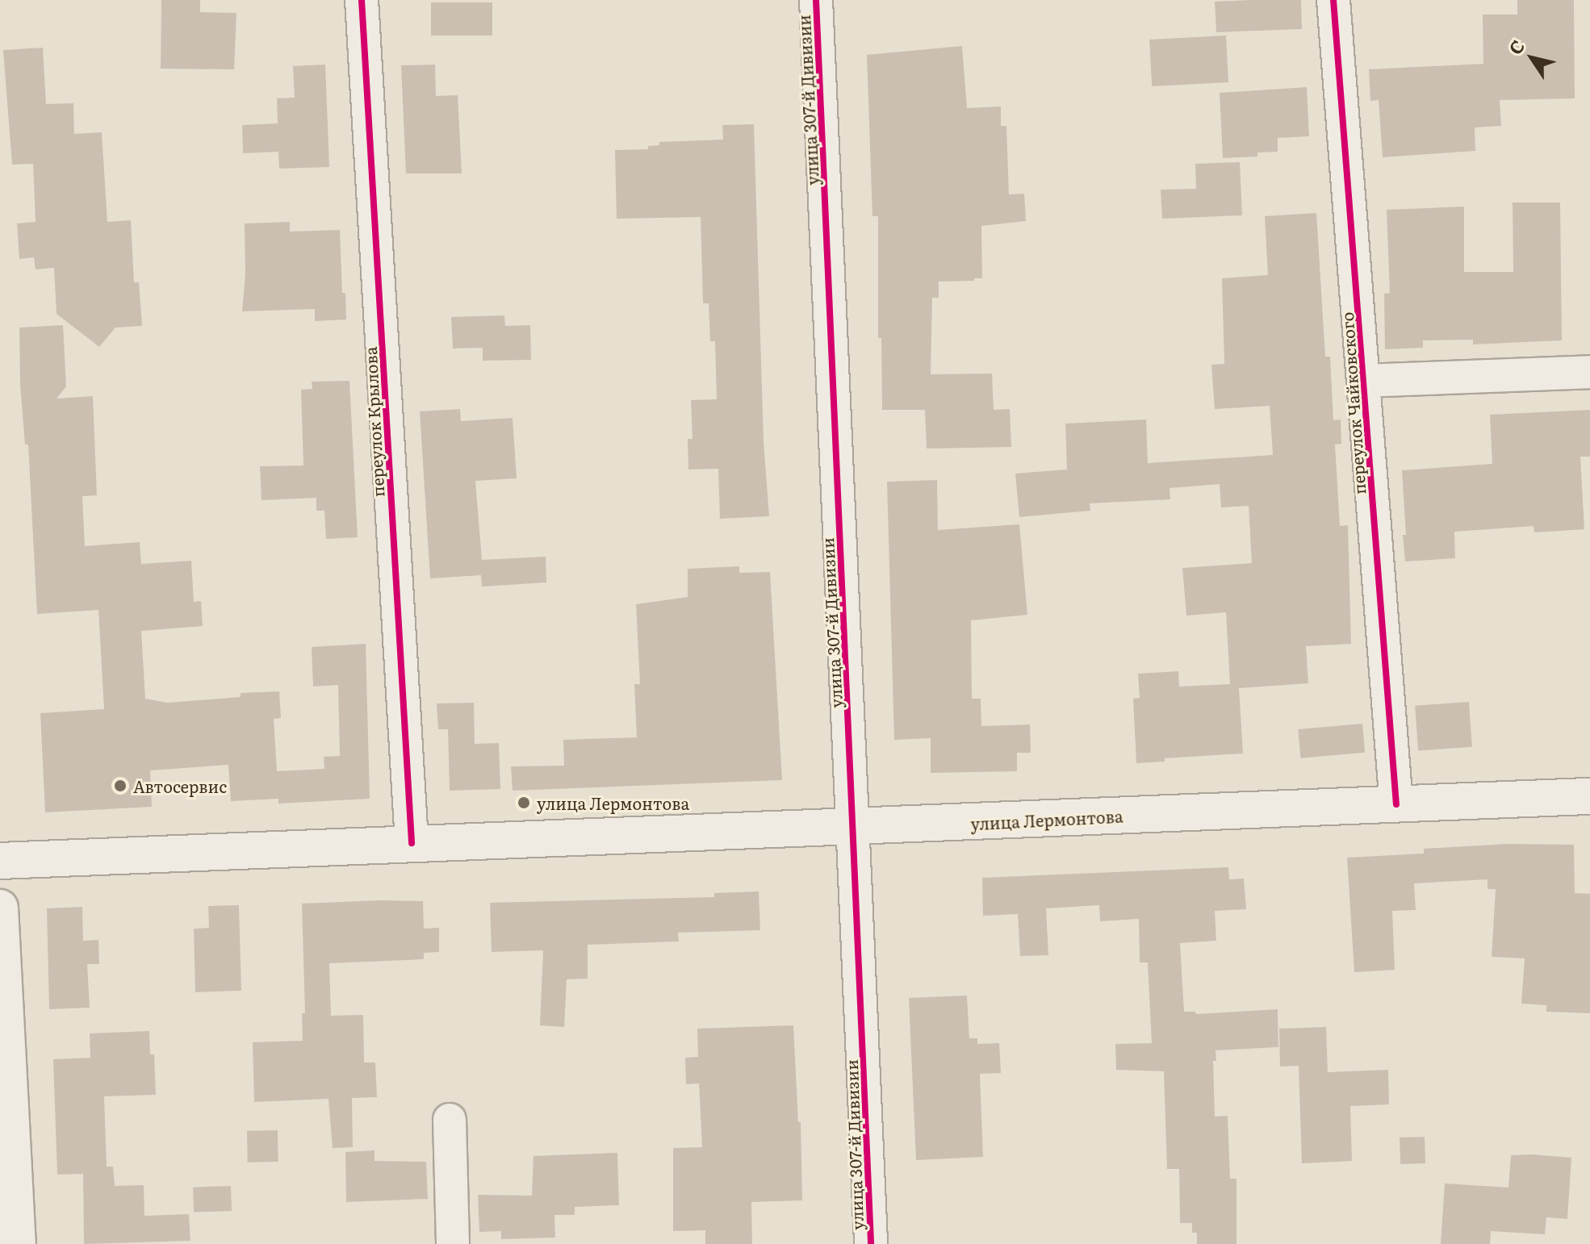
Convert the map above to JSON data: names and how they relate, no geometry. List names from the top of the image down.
{
  "streets": {
    "main road": ["улица Лермонтова"],
    "street": ["улица 307-й Дивизии", "переулок Чайковского", "переулок Крылова"]
  },
  "crossings": [
    ["улица 307-й Дивизии", "улица Лермонтова"],
    ["переулок Чайковского", "улица Лермонтова"],
    ["переулок Крылова", "улица Лермонтова"]
  ],
  "places": ["Автосервис", "улица Лермонтова"],
  "north": "top left"
}
